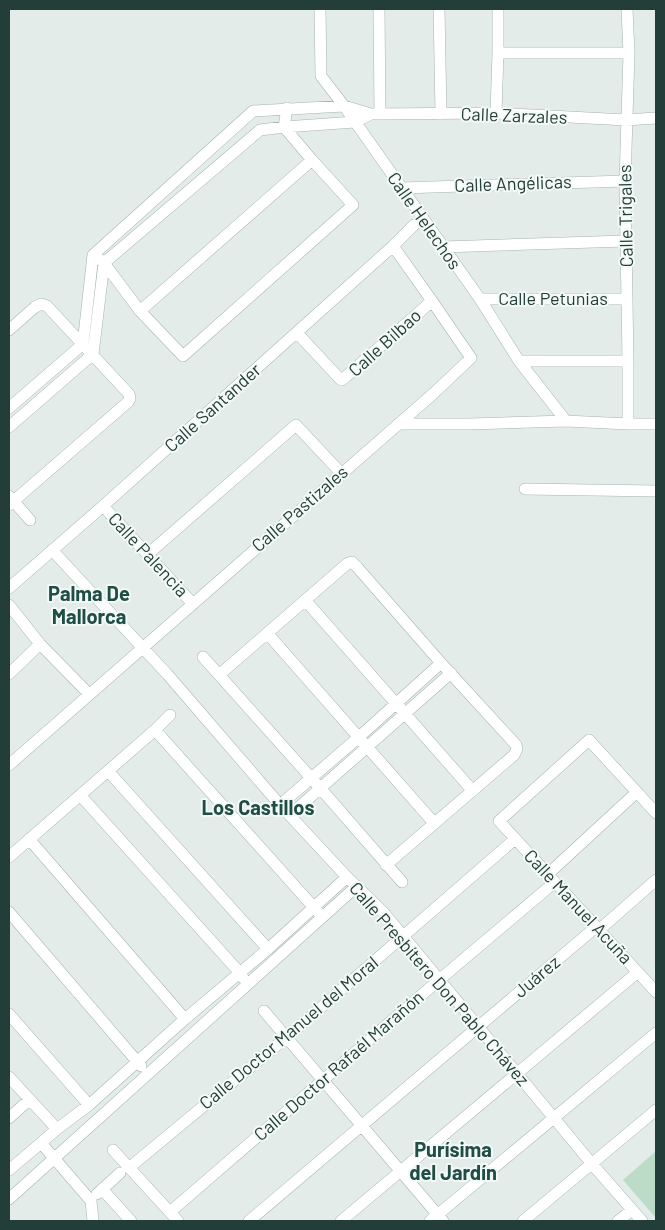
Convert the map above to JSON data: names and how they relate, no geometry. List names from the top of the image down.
{
  "streets": {
    "street": [
      "Calle Zarzales",
      "Calle Angélicas",
      "Calle Trigales",
      "Calle Helechos",
      "Calle Petunias",
      "Calle Bilbao",
      "Calle Santander",
      "Calle Pastizales",
      "Calle Palencia",
      "Calle Manuel Acuña",
      "Juárez",
      "Calle Presbítero Don Pablo Chávez",
      "Calle Doctor Manuel del Moral",
      "Calle Doctor Rafaél Marañón"
    ]
  },
  "crossings": [
    ["Calle Zarzales", "Calle Trigales"],
    ["Calle Zarzales", "Calle Helechos"],
    ["Calle Angélicas", "Calle Trigales"],
    ["Calle Angélicas", "Calle Helechos"],
    ["Calle Trigales", "Calle Petunias"],
    ["Calle Helechos", "Calle Petunias"],
    ["Calle Bilbao", "Calle Santander"],
    ["Calle Bilbao", "Calle Pastizales"],
    ["Calle Santander", "Calle Palencia"],
    ["Calle Santander", "Calle Presbítero Don Pablo Chávez"],
    ["Calle Pastizales", "Calle Palencia"],
    ["Calle Pastizales", "Calle Presbítero Don Pablo Chávez"],
    ["Calle Manuel Acuña", "Juárez"],
    ["Calle Manuel Acuña", "Calle Doctor Manuel del Moral"],
    ["Calle Manuel Acuña", "Calle Doctor Rafaél Marañón"],
    ["Juárez", "Calle Presbítero Don Pablo Chávez"],
    ["Calle Presbítero Don Pablo Chávez", "Calle Doctor Manuel del Moral"],
    ["Calle Presbítero Don Pablo Chávez", "Calle Doctor Rafaél Marañón"]
  ],
  "districts": ["Palma De Mallorca", "Los Castillos", "Purísima del Jardín"]
}
